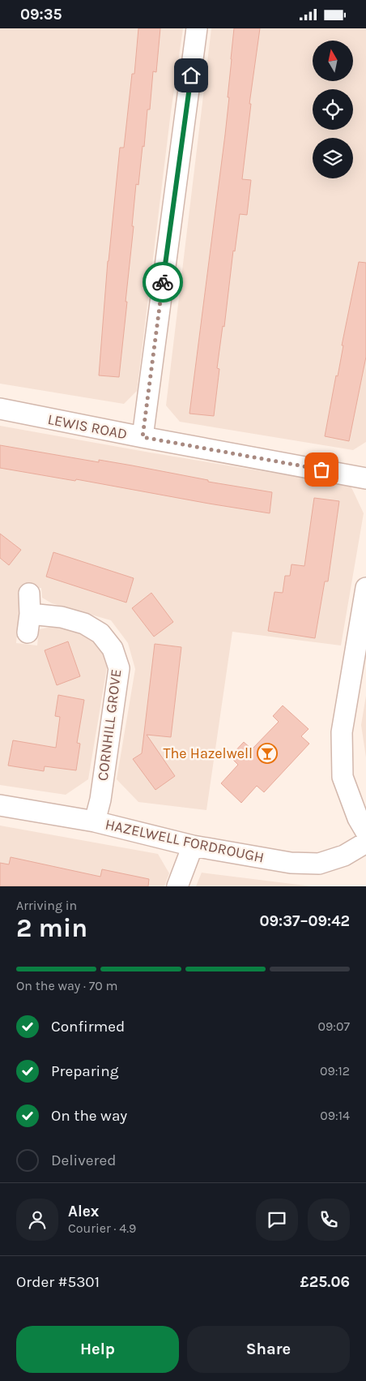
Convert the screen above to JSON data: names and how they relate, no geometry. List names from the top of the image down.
{
  "streets": {
    "street": ["LEWIS ROAD", "CORNHILL GROVE", "HAZELWELL FORDROUGH"]
  },
  "crossings": [
    ["CORNHILL GROVE", "HAZELWELL FORDROUGH"]
  ],
  "places": {
    "bar": ["The Hazelwell"]
  },
  "north": "top",
  "page": {
    "status": "09:35",
    "heading": ["2 min", "Arriving in", "09:37–09:42"],
    "panel": [
      "Alex",
      "Courier · 4.9",
      "Order #5301",
      "£25.06"
    ],
    "bar": "On the way · 70 m",
    "list": [
      ["Confirmed", "09:07"],
      ["Preparing", "09:12"],
      ["On the way", "09:14"],
      "Delivered"
    ],
    "buttons": ["Help", "Share"]
  }
}
